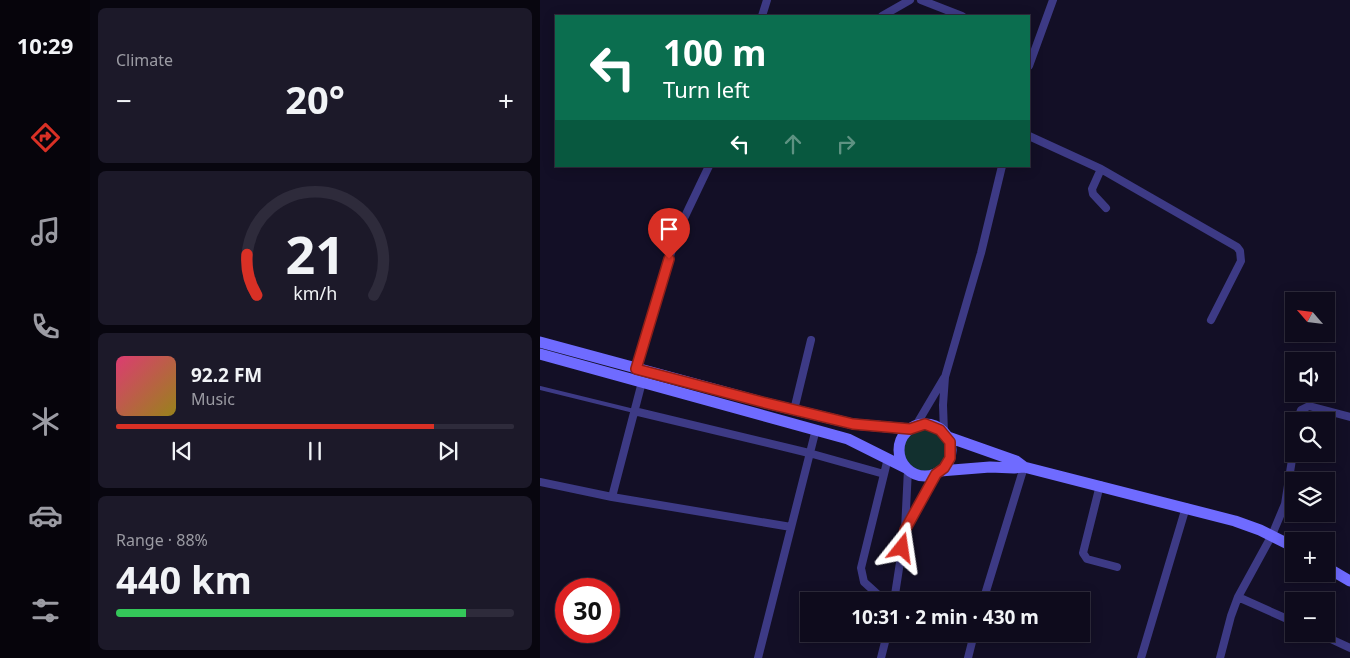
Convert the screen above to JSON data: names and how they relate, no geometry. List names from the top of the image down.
{
  "north": "top left",
  "page": {
    "tabs": "10:29",
    "tile": [
      "Climate",
      ["Range · 88%", "440 km"]
    ],
    "turn": ["100 m", "Turn left"],
    "heat": ["−", "20°", "+"],
    "map_buttons": ["+", "−"],
    "song": ["92.2 FM", "Music"],
    "limit": "30",
    "trip": "10:31 · 2 min · 430 m",
    "gauge": ["21", "km/h"]
  }
}
